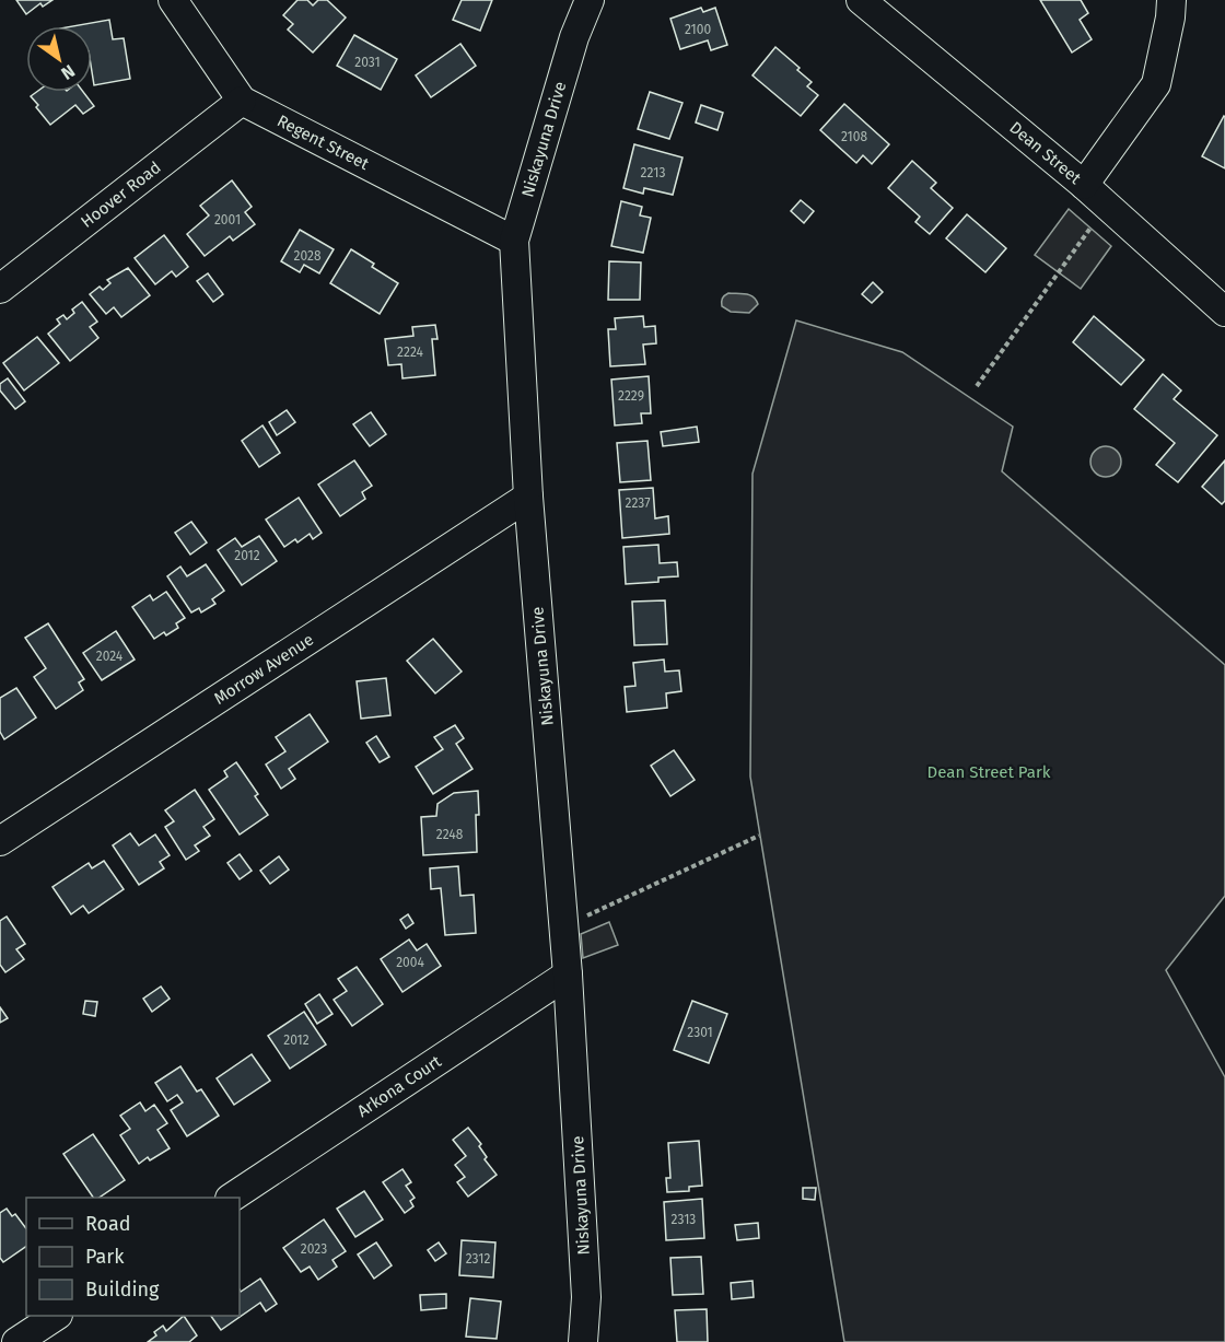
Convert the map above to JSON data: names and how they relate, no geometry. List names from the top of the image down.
{
  "streets": {
    "street": [
      "Niskayuna Drive",
      "Regent Street",
      "Dean Street",
      "Hoover Road",
      "Morrow Avenue",
      "Arkona Court"
    ]
  },
  "crossings": [
    ["Niskayuna Drive", "Regent Street"],
    ["Niskayuna Drive", "Morrow Avenue"],
    ["Niskayuna Drive", "Arkona Court"],
    ["Regent Street", "Hoover Road"]
  ],
  "parks": ["Dean Street Park"],
  "house_numbers": [
    "2100",
    "2031",
    "2108",
    "2213",
    "2001",
    "2028",
    "2224",
    "2229",
    "2237",
    "2012",
    "2024",
    "2248",
    "2004",
    "2301",
    "2012",
    "2313",
    "2023",
    "2312"
  ],
  "legend": ["Road", "Park", "Building"],
  "north": "bottom right"
}
